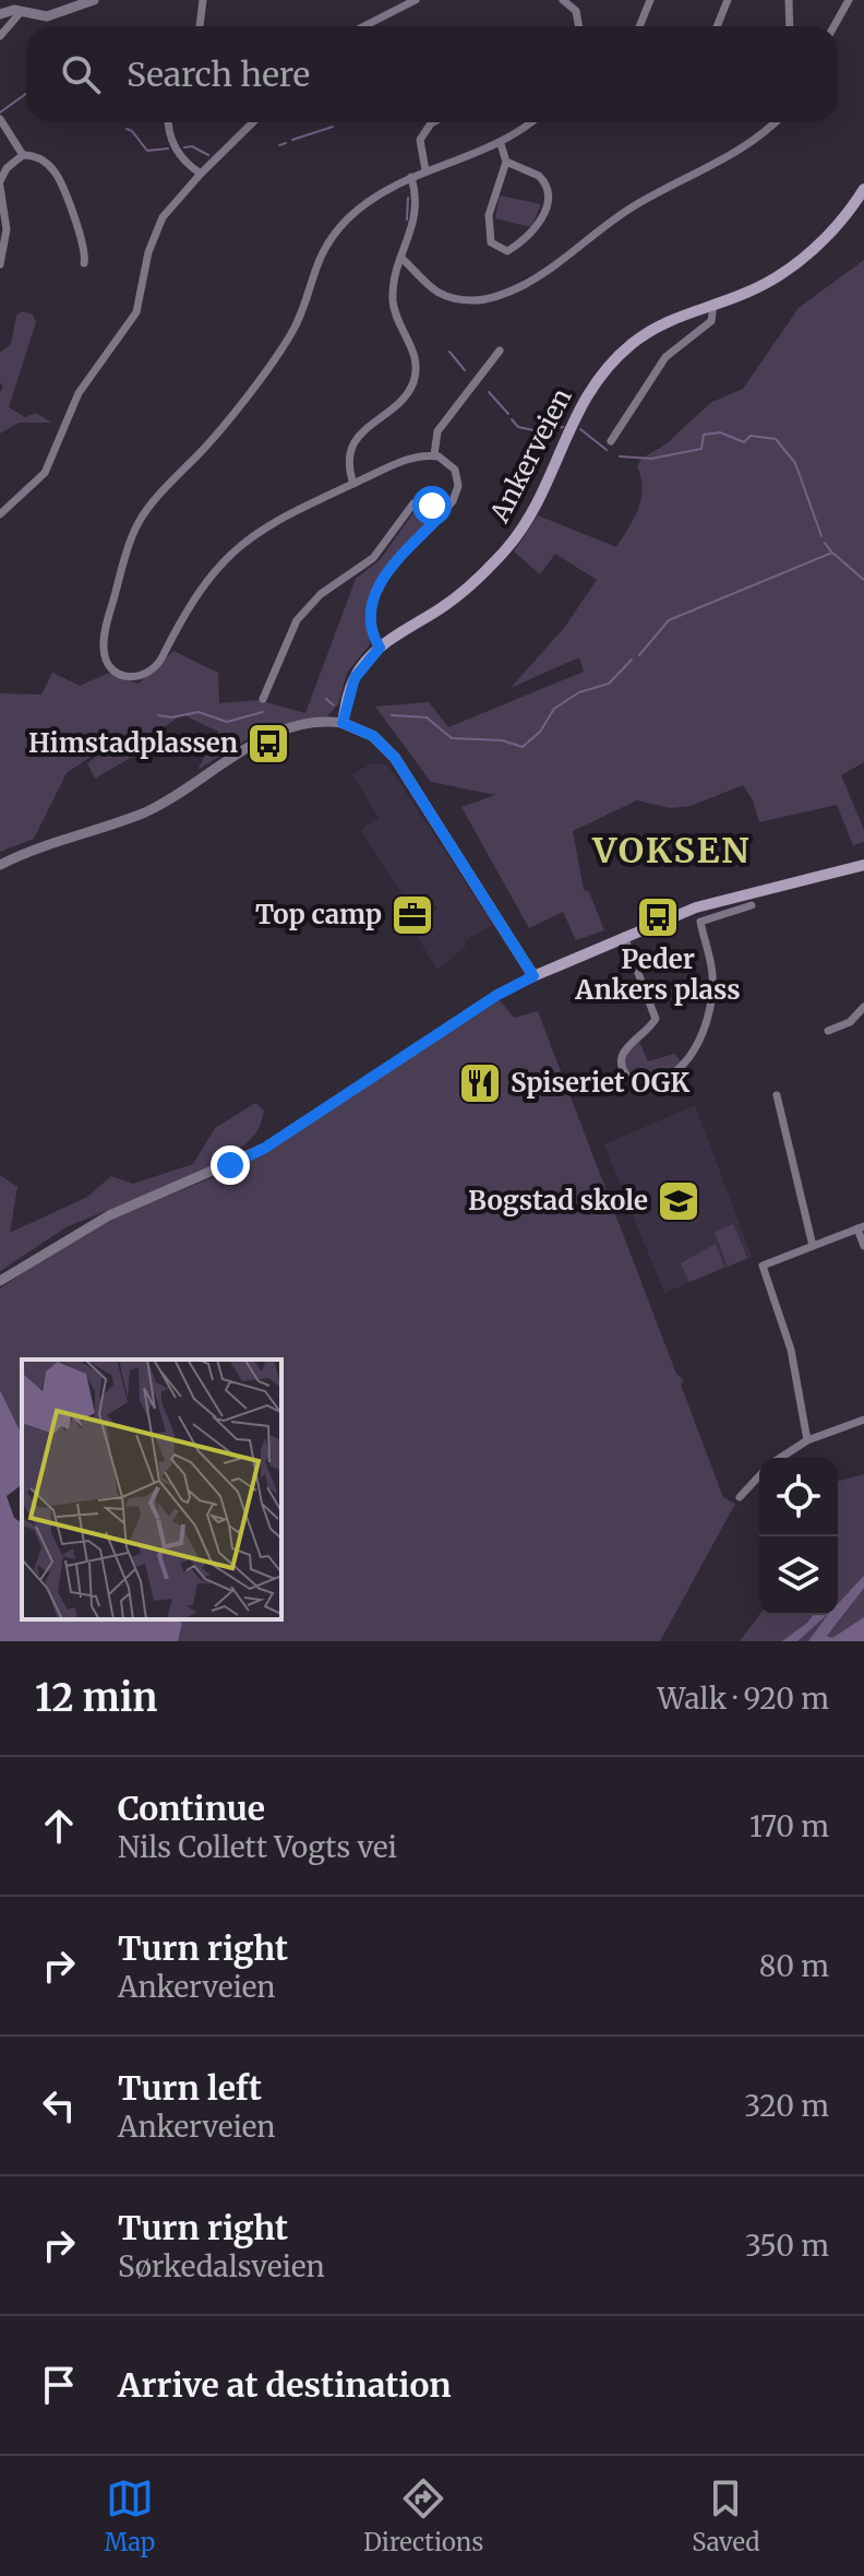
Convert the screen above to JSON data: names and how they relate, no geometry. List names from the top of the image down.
{
  "streets": {
    "main road": ["Ankerveien"]
  },
  "districts": ["VOKSEN"],
  "places": {
    "bus stop": ["Himstadplassen", "Peder Ankers plass"],
    "office": ["Top camp"],
    "restaurant": ["Spiseriet OGK"],
    "school or university": ["Bogstad skole"]
  },
  "page": {
    "search": "Search here",
    "heading": ["12 min", "Walk · 920 m"],
    "list": [
      ["Continue", "Nils Collett Vogts vei", "170 m"],
      ["Turn right", "Ankerveien", "80 m"],
      ["Turn left", "Ankerveien", "320 m"],
      ["Turn right", "Sørkedalsveien", "350 m"],
      "Arrive at destination"
    ],
    "nav": ["Map", "Directions", "Saved"]
  }
}
